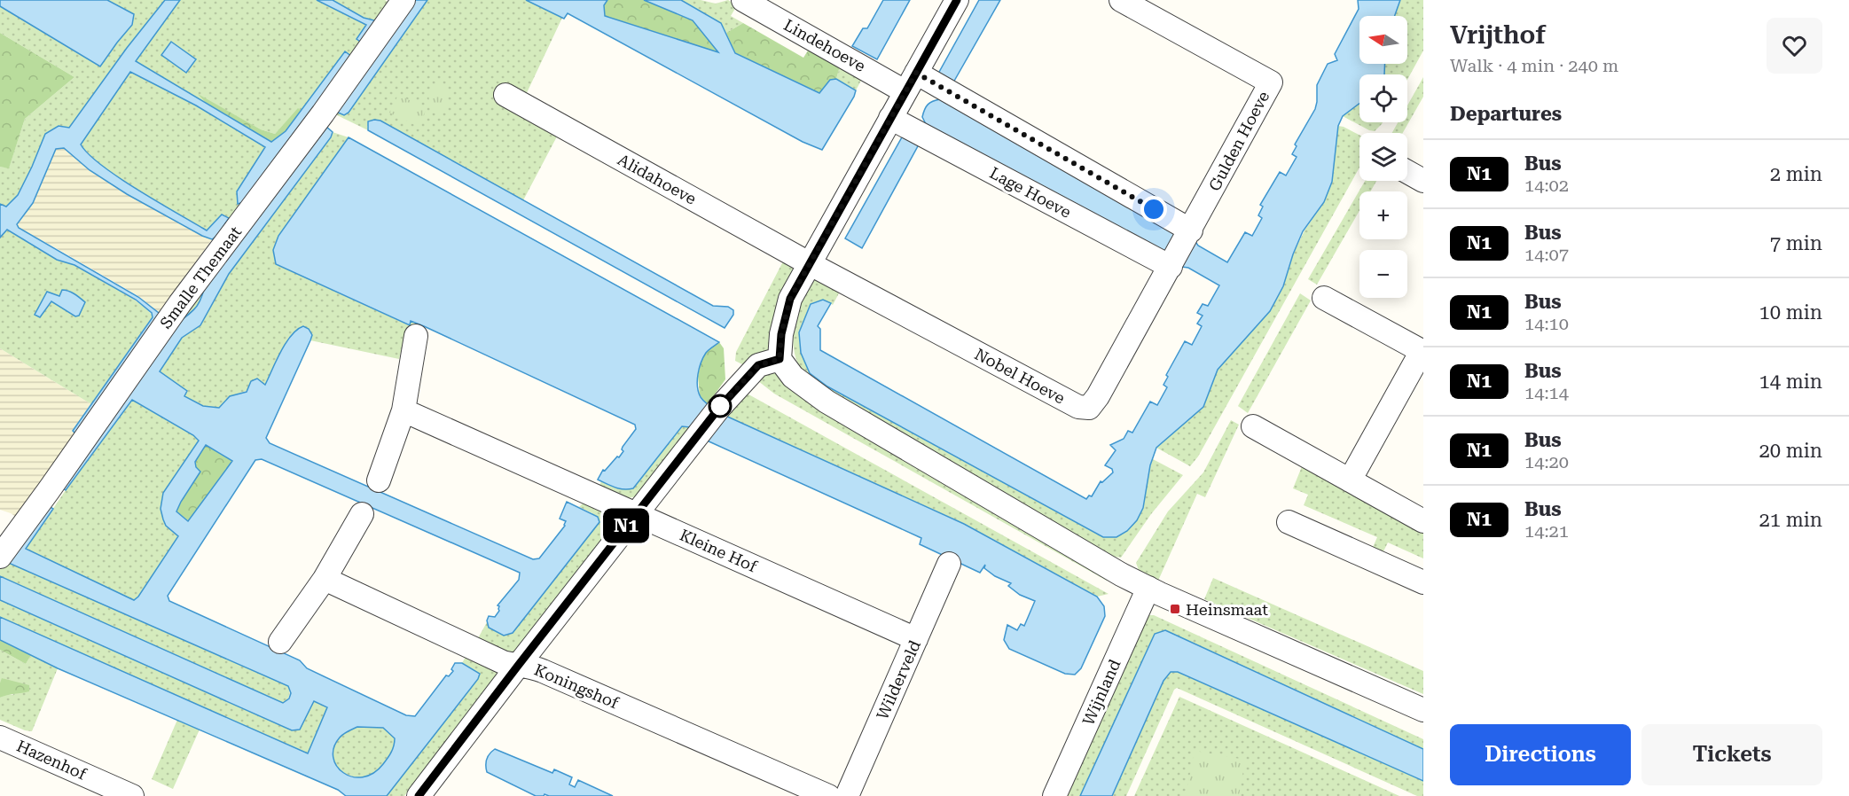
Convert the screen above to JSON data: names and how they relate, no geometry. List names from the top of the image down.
{
  "streets": {
    "street": [
      "Lindehoeve",
      "Gulden Hoeve",
      "Alidahoeve",
      "Lage Hoeve",
      "Smalle Themaat",
      "Nobel Hoeve",
      "Kleine Hof",
      "Wilderveld",
      "Koningshof",
      "Wijnland",
      "Hazenhof"
    ]
  },
  "crossings": [
    ["Gulden Hoeve", "Lage Hoeve"],
    ["Gulden Hoeve", "Nobel Hoeve"],
    ["Alidahoeve", "Nobel Hoeve"],
    ["Lage Hoeve", "Nobel Hoeve"],
    ["Kleine Hof", "Wilderveld"]
  ],
  "places": {
    "transit": ["Heinsmaat"]
  },
  "lines": ["bus line N1"],
  "north": "left",
  "page": {
    "on_map": "N1",
    "heading": [
      ["Vrijthof", "Walk · 4 min · 240 m"],
      "Departures"
    ],
    "map_buttons": ["+", "−"],
    "list": [
      {
        "mark": "N1",
        "name": "Bus",
        "note": "14:02",
        "value": "2 min"
      },
      {
        "mark": "N1",
        "name": "Bus",
        "note": "14:07",
        "value": "7 min"
      },
      {
        "mark": "N1",
        "name": "Bus",
        "note": "14:10",
        "value": "10 min"
      },
      {
        "mark": "N1",
        "name": "Bus",
        "note": "14:14",
        "value": "14 min"
      },
      {
        "mark": "N1",
        "name": "Bus",
        "note": "14:20",
        "value": "20 min"
      },
      {
        "mark": "N1",
        "name": "Bus",
        "note": "14:21",
        "value": "21 min"
      }
    ],
    "buttons": ["Directions", "Tickets"]
  }
}
